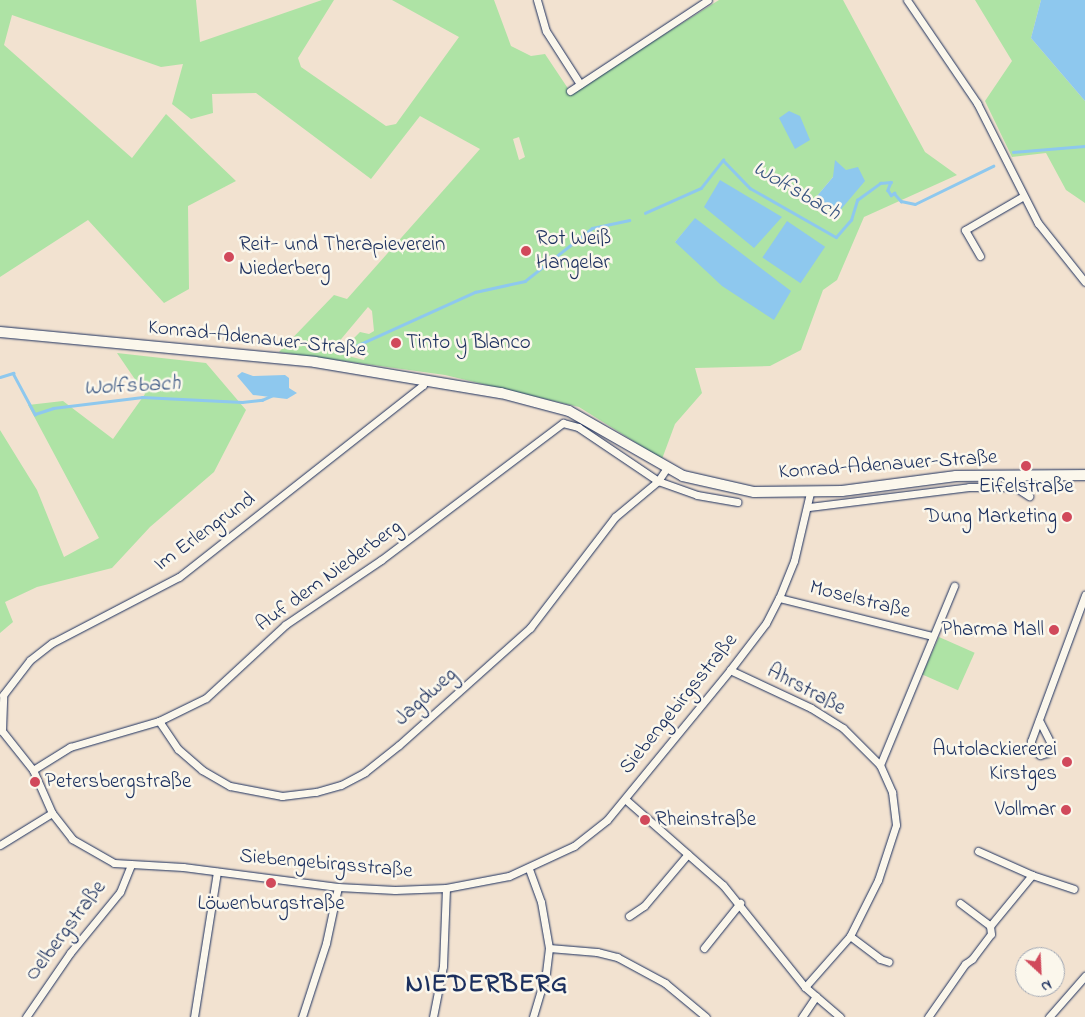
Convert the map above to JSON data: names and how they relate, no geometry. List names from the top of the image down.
{
  "streets": {
    "street": [
      "Konrad-Adenauer-Straße",
      "Im Erlengrund",
      "Auf dem Niederberg",
      "Moselstraße",
      "Ahrstraße",
      "Jagdweg",
      "Siebengebirgsstraße",
      "Oelbergstraße"
    ]
  },
  "crossings": [
    ["Konrad-Adenauer-Straße", "Im Erlengrund"],
    ["Konrad-Adenauer-Straße", "Jagdweg"],
    ["Konrad-Adenauer-Straße", "Siebengebirgsstraße"],
    ["Im Erlengrund", "Siebengebirgsstraße"],
    ["Auf dem Niederberg", "Jagdweg"],
    ["Auf dem Niederberg", "Siebengebirgsstraße"],
    ["Moselstraße", "Ahrstraße"],
    ["Moselstraße", "Siebengebirgsstraße"],
    ["Ahrstraße", "Siebengebirgsstraße"],
    ["Siebengebirgsstraße", "Oelbergstraße"]
  ],
  "districts": ["NIEDERBERG"],
  "water": ["Wolfsbach"],
  "places": [
    "Rot Weiß Hangelar",
    "Reit- und Therapieverein Niederberg",
    "Tinto y Blanco",
    "Eifelstraße",
    "Dung Marketing",
    "Pharma Mall",
    "Autolackiererei Kirstges",
    "Petersbergstraße",
    "Vollmar",
    "Rheinstraße",
    "Löwenburgstraße"
  ],
  "north": "bottom right"
}
